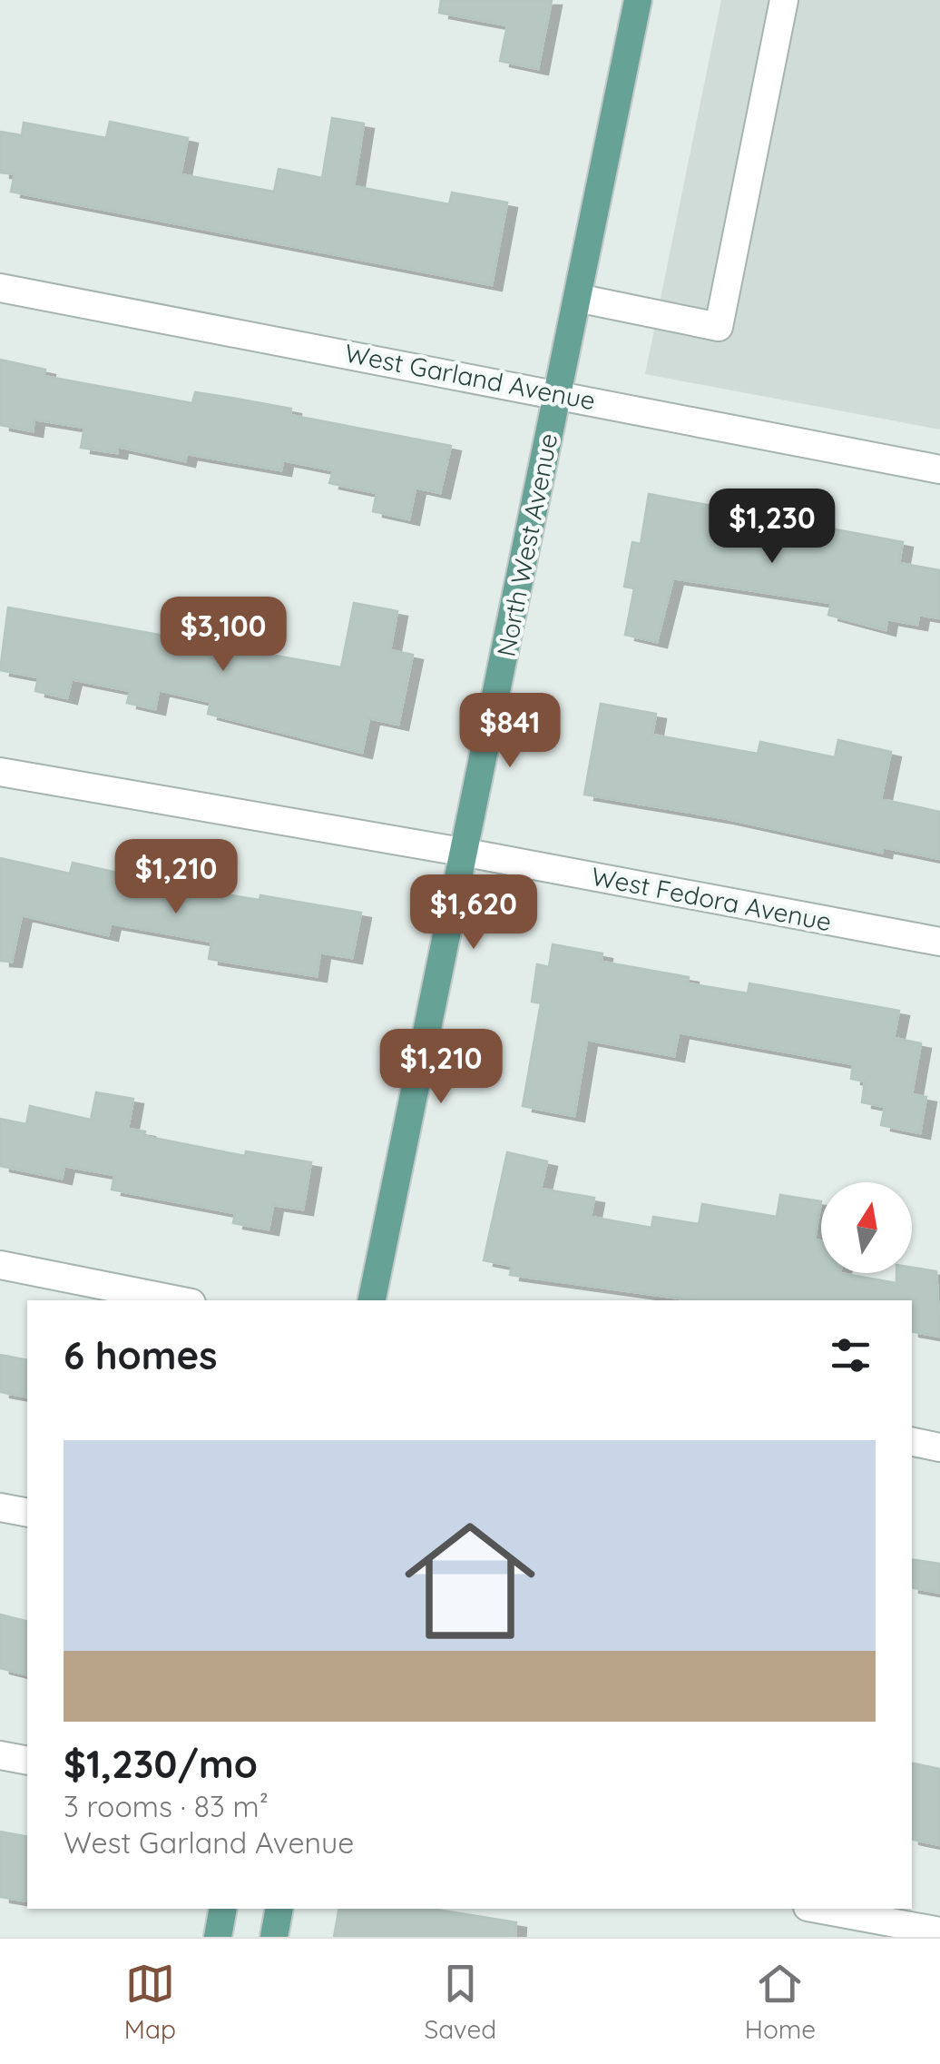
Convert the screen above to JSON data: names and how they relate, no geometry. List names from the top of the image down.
{
  "streets": {
    "main road": ["North West Avenue"],
    "street": ["West Garland Avenue", "West Fedora Avenue"]
  },
  "crossings": [
    ["West Garland Avenue", "North West Avenue"],
    ["North West Avenue", "West Fedora Avenue"]
  ],
  "north": "top",
  "page": {
    "price": [
      "$1,230",
      "$3,100",
      "$841",
      "$1,210",
      "$1,620",
      "$1,210"
    ],
    "heading": "6 homes",
    "list": [
      {
        "name": "$1,230/mo",
        "note": "3 rooms · 83 m² · West Garland Avenue"
      }
    ],
    "tabs": ["Map", "Saved", "Home"]
  }
}
